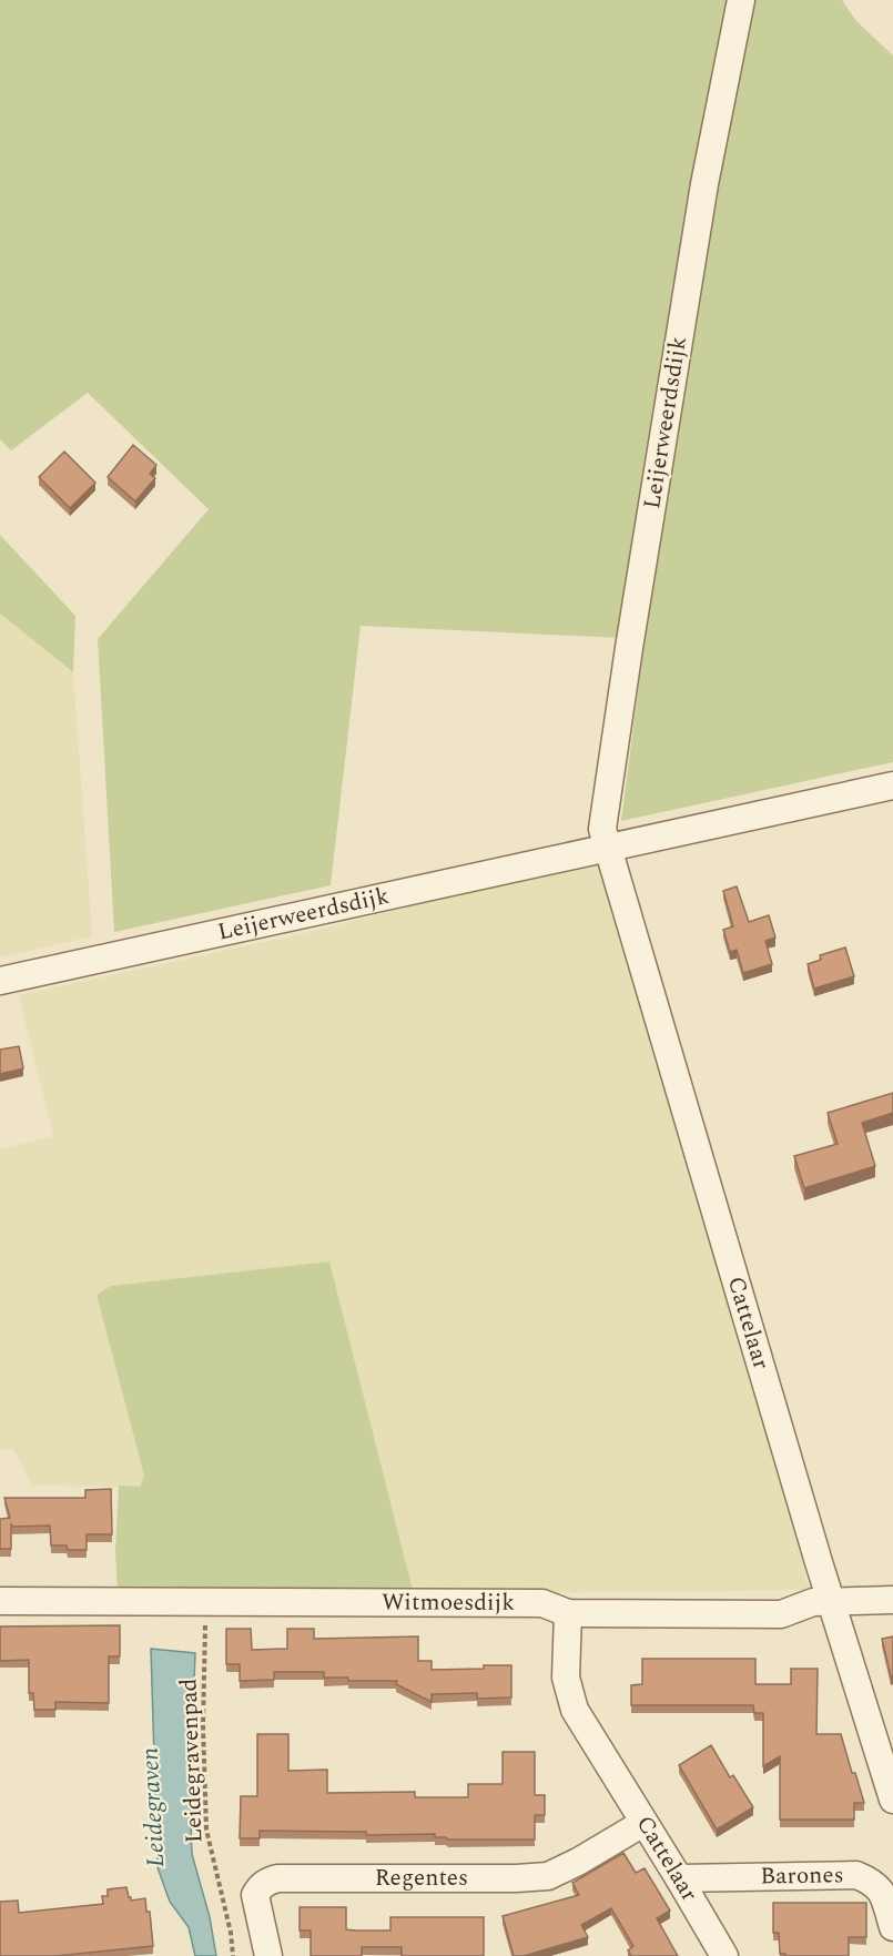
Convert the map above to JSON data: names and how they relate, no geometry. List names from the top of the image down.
{
  "streets": {
    "street": [
      "Leijerweerdsdijk",
      "Cattelaar",
      "Witmoesdijk",
      "Barones",
      "Regentes"
    ],
    "path": ["Leidegravenpad"]
  },
  "crossings": [
    ["Leijerweerdsdijk", "Cattelaar"],
    ["Cattelaar", "Witmoesdijk"],
    ["Cattelaar", "Barones"],
    ["Cattelaar", "Regentes"],
    ["Witmoesdijk", "Leidegravenpad"]
  ],
  "water": ["Leidegraven"]
}
